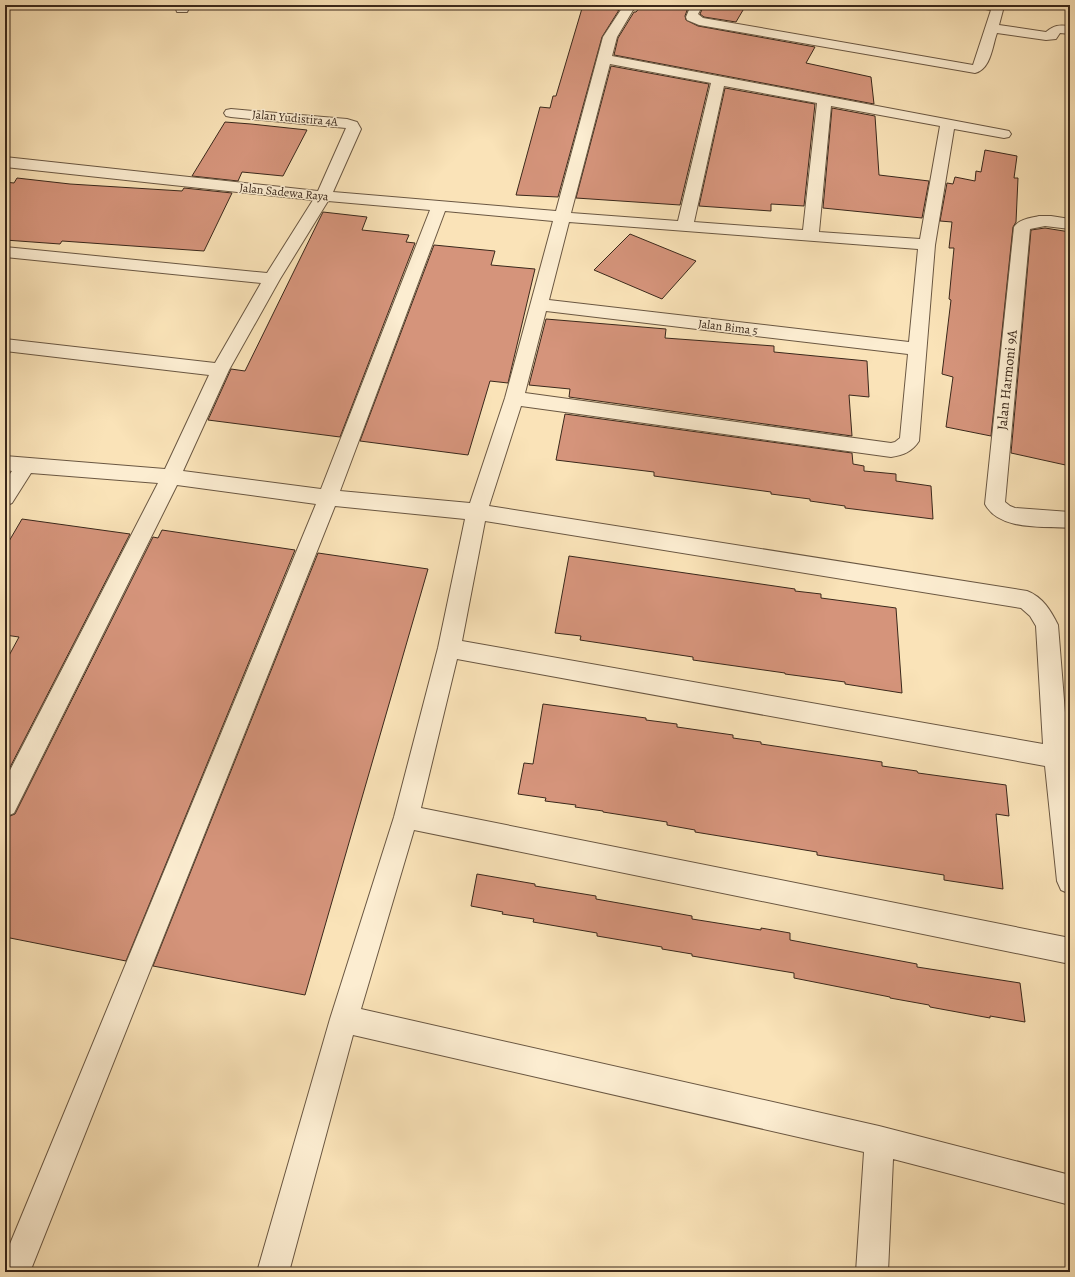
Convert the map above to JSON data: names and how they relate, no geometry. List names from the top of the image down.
{
  "streets": {
    "street": [
      "Jalan Yudistira 4A",
      "Jalan Sadewa Raya",
      "Jalan Bima 5",
      "Jalan Harmoni 9A"
    ]
  },
  "crossings": [
    ["Jalan Yudistira 4A", "Jalan Sadewa Raya"]
  ]
}
